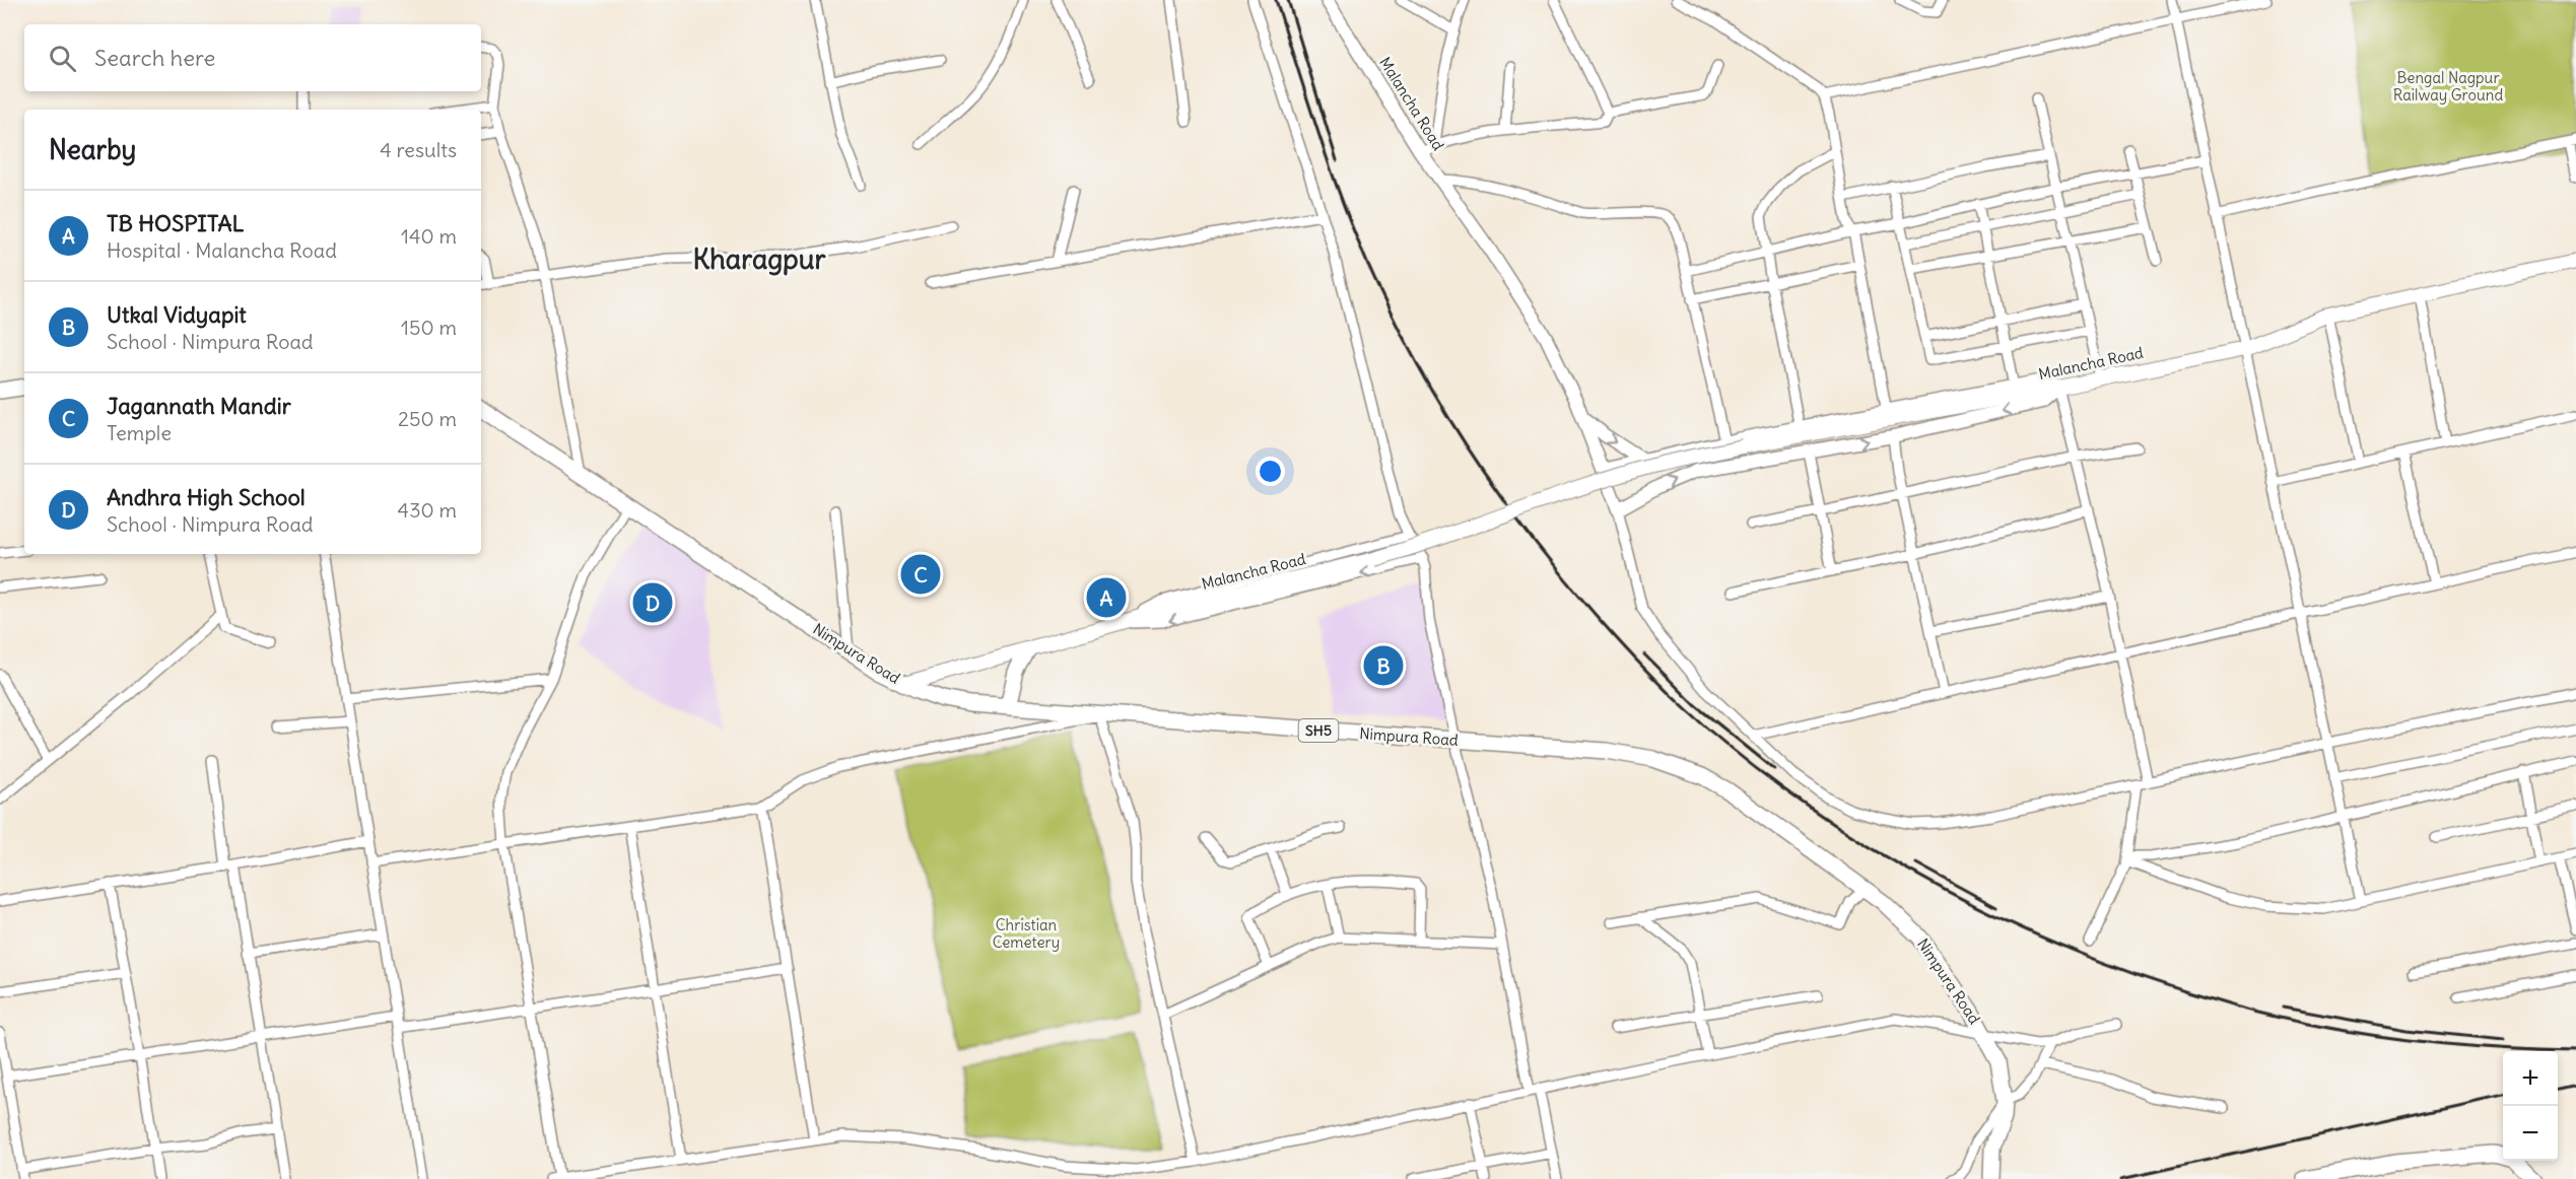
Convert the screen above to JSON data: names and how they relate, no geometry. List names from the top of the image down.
{
  "streets": {
    "main road": ["Malancha Road", "Nimpura Road", "SH5"]
  },
  "crossings": [
    ["Malancha Road", "Nimpura Road"]
  ],
  "districts": ["Kharagpur"],
  "parks": ["Bengal Nagpur Railway Ground", "Christian Cemetery"],
  "page": {
    "search": "Search here",
    "heading": ["Nearby", "4 results"],
    "list": [
      {
        "mark": "A",
        "name": "TB HOSPITAL",
        "note": "Hospital · Malancha Road",
        "value": "140 m"
      },
      {
        "mark": "B",
        "name": "Utkal Vidyapit",
        "note": "School · Nimpura Road",
        "value": "150 m"
      },
      {
        "mark": "C",
        "name": "Jagannath Mandir",
        "note": "Temple",
        "value": "250 m"
      },
      {
        "mark": "D",
        "name": "Andhra High School",
        "note": "School · Nimpura Road",
        "value": "430 m"
      }
    ],
    "pins": [
      "C",
      "A",
      "D",
      "B"
    ],
    "map_buttons": ["+", "−"]
  }
}
